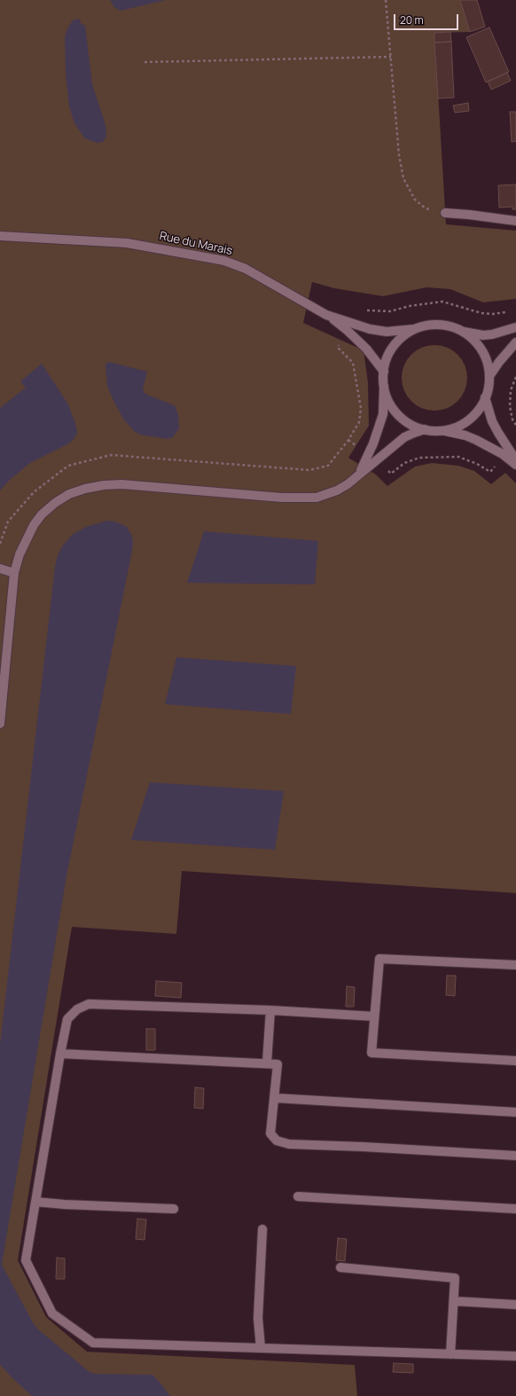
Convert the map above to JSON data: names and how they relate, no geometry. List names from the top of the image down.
{
  "streets": {
    "street": ["Rue du Marais"]
  },
  "scale_bar": "20 m"
}
